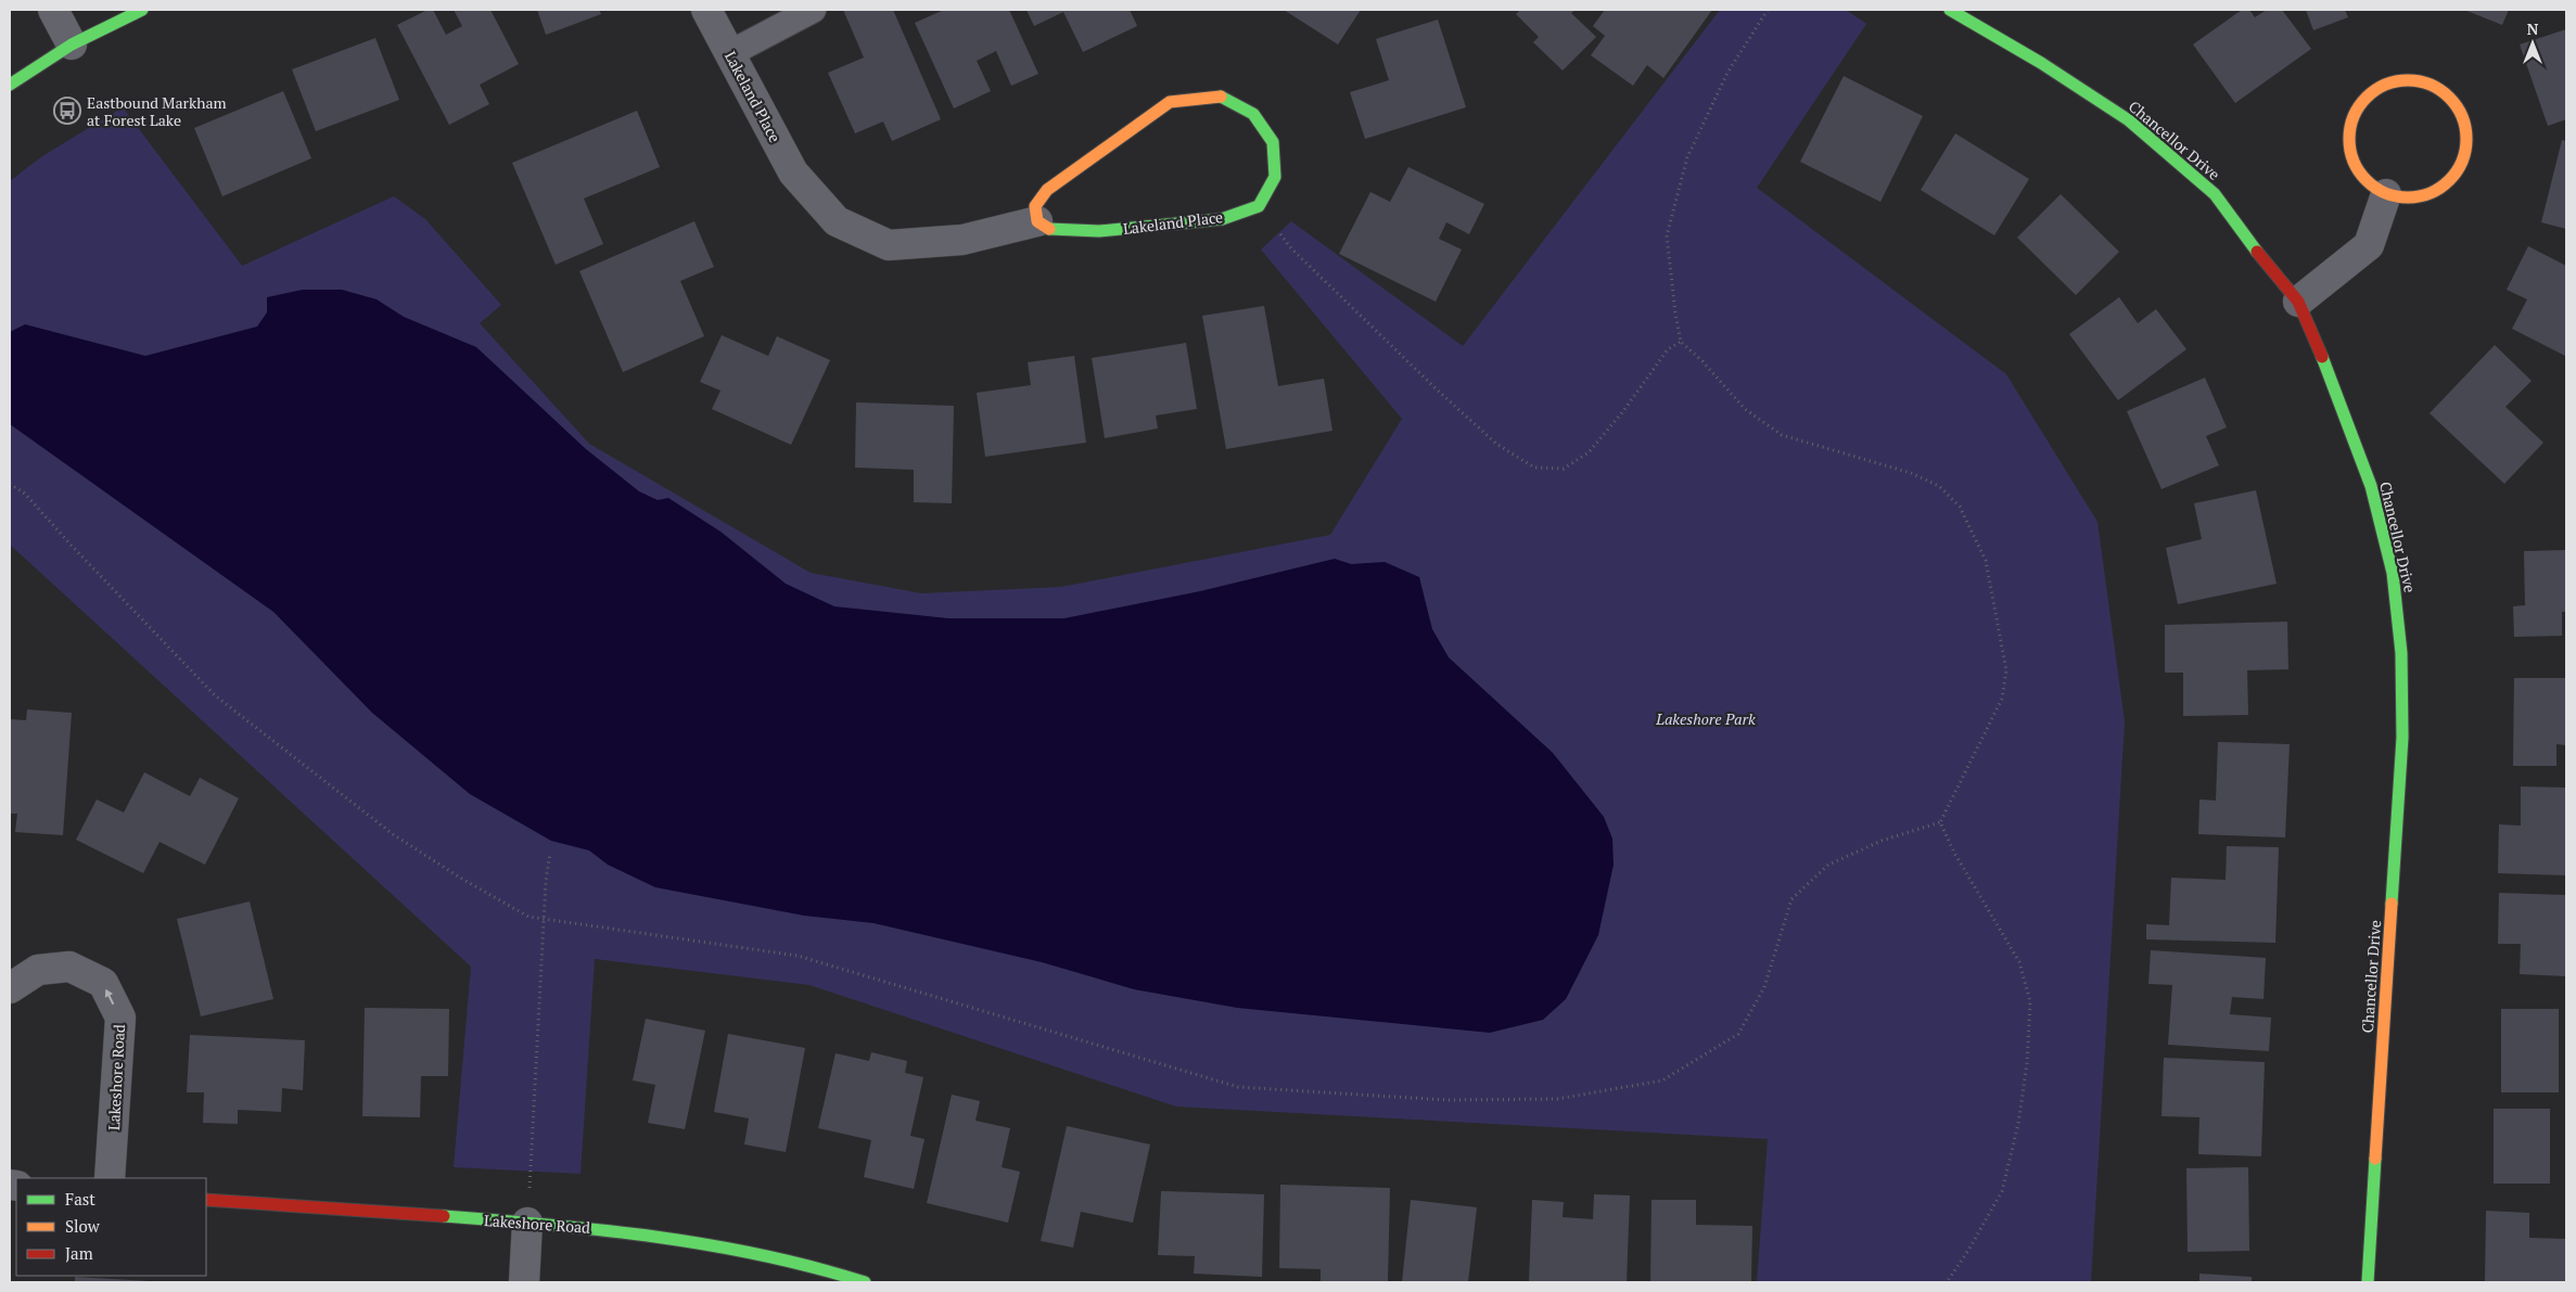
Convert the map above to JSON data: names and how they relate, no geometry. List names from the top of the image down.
{
  "streets": {
    "street": ["Lakeland Place", "Chancellor Drive", "Lakeshore Road"]
  },
  "parks": ["Lakeshore Park"],
  "places": {
    "bus stop": ["Eastbound Markham at Forest Lake"]
  },
  "legend": ["Fast", "Slow", "Jam"],
  "north": "top"
}
